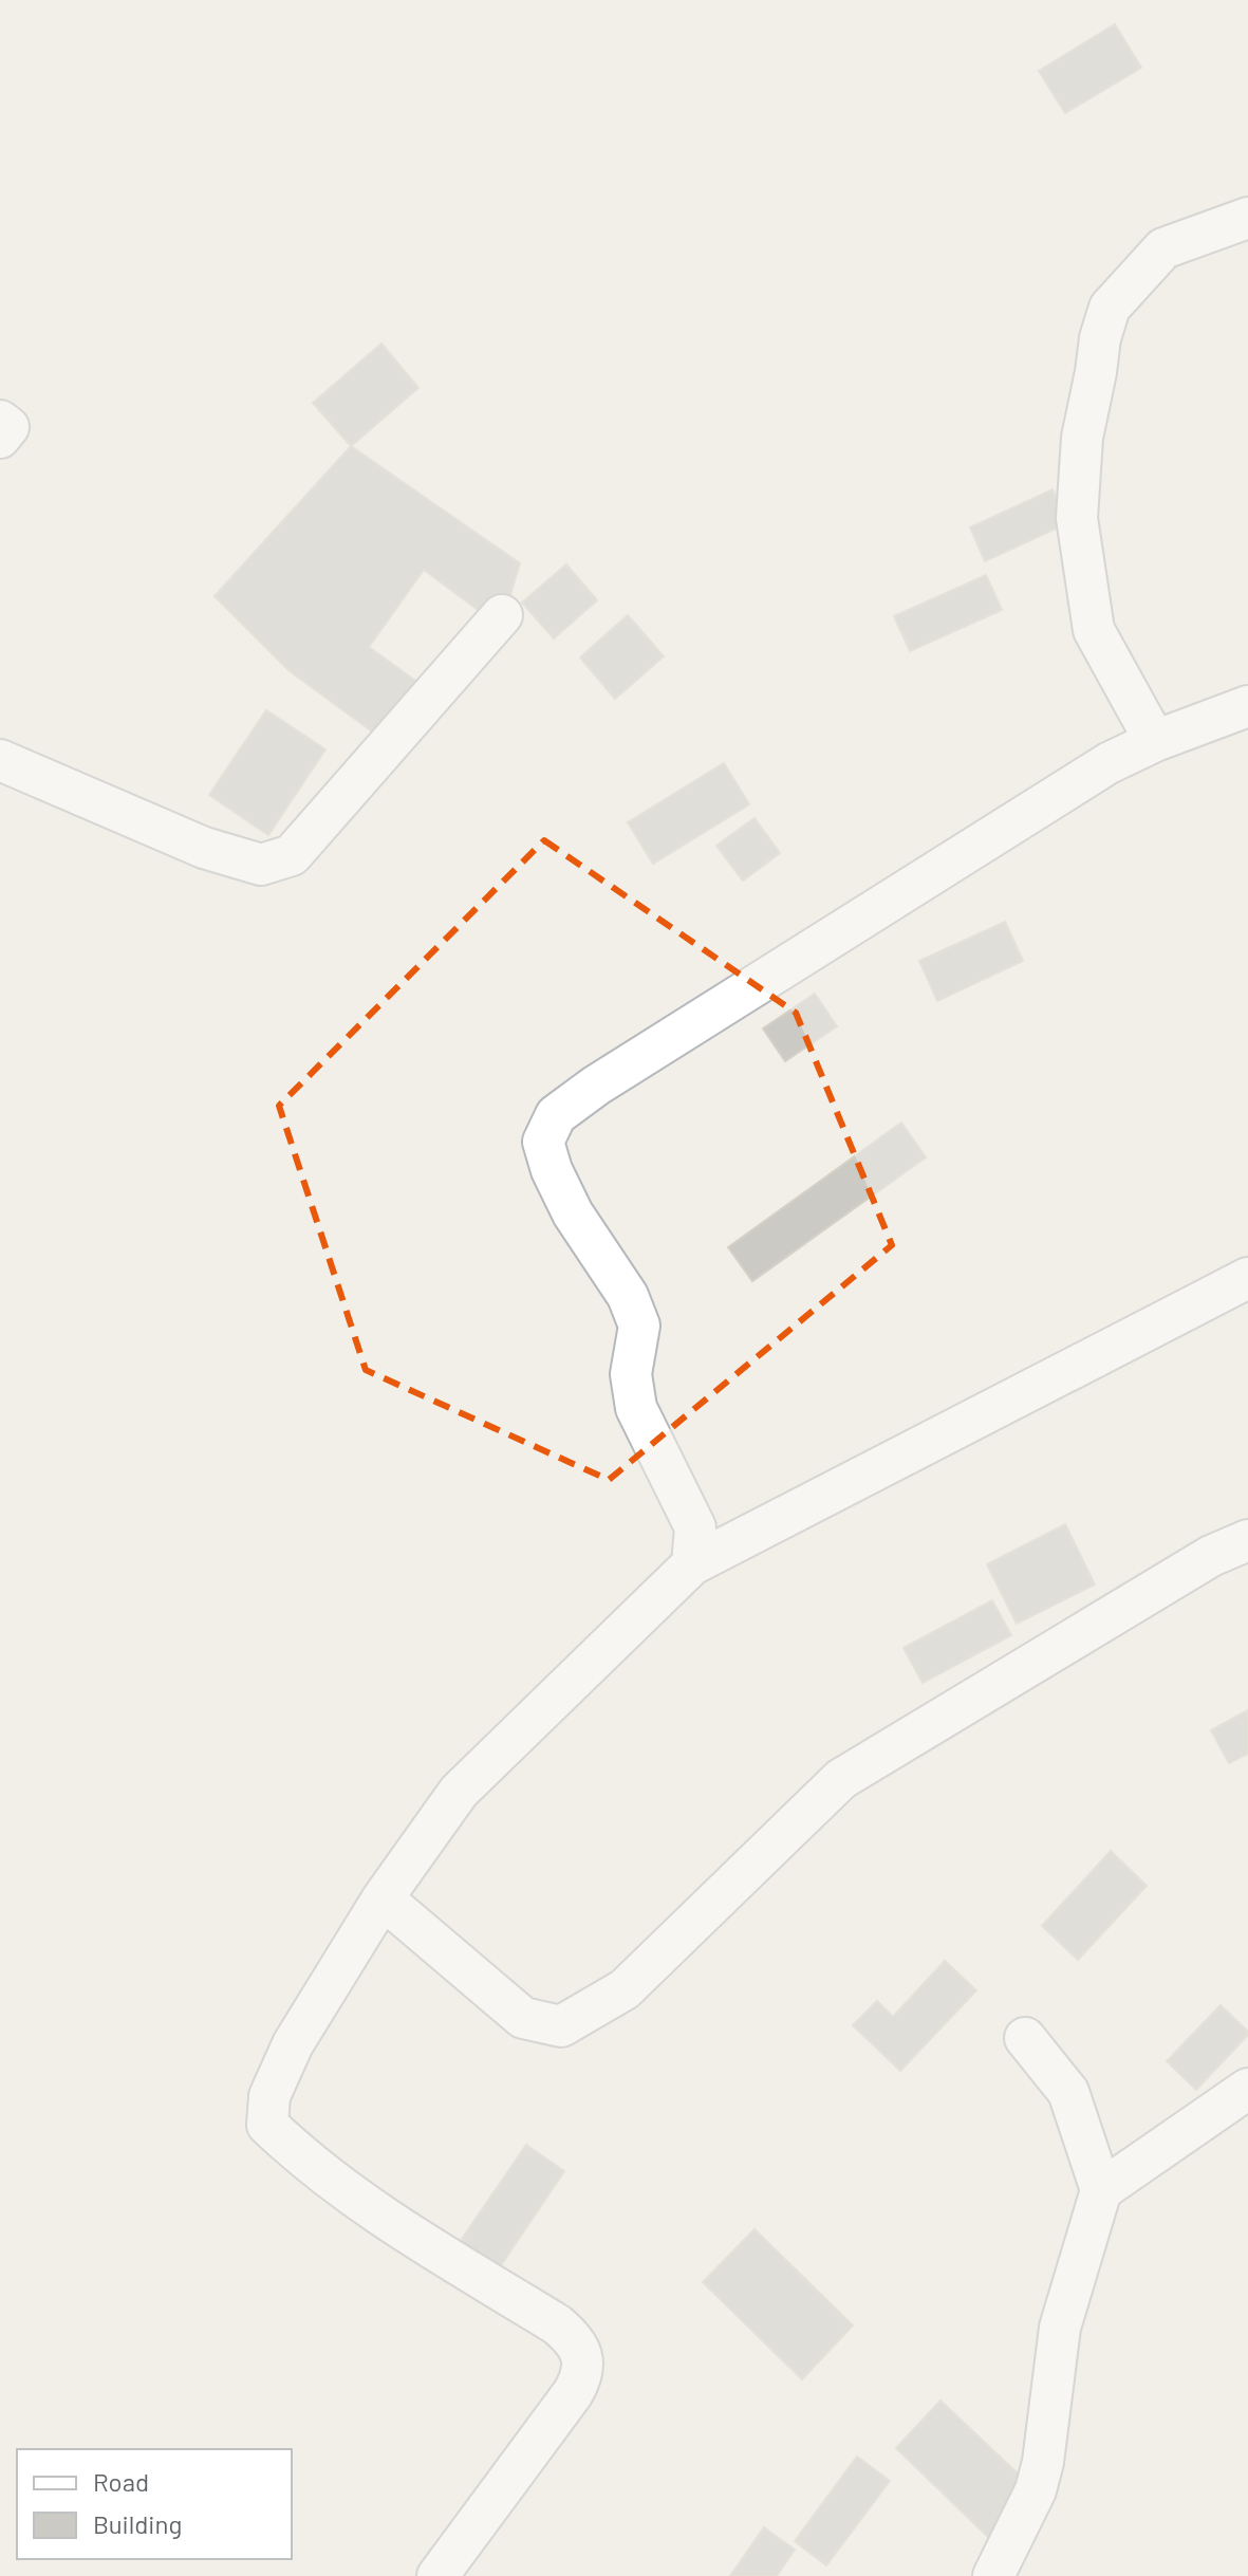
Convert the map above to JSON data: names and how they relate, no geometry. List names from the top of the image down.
{
  "legend": ["Road", "Building"]
}
